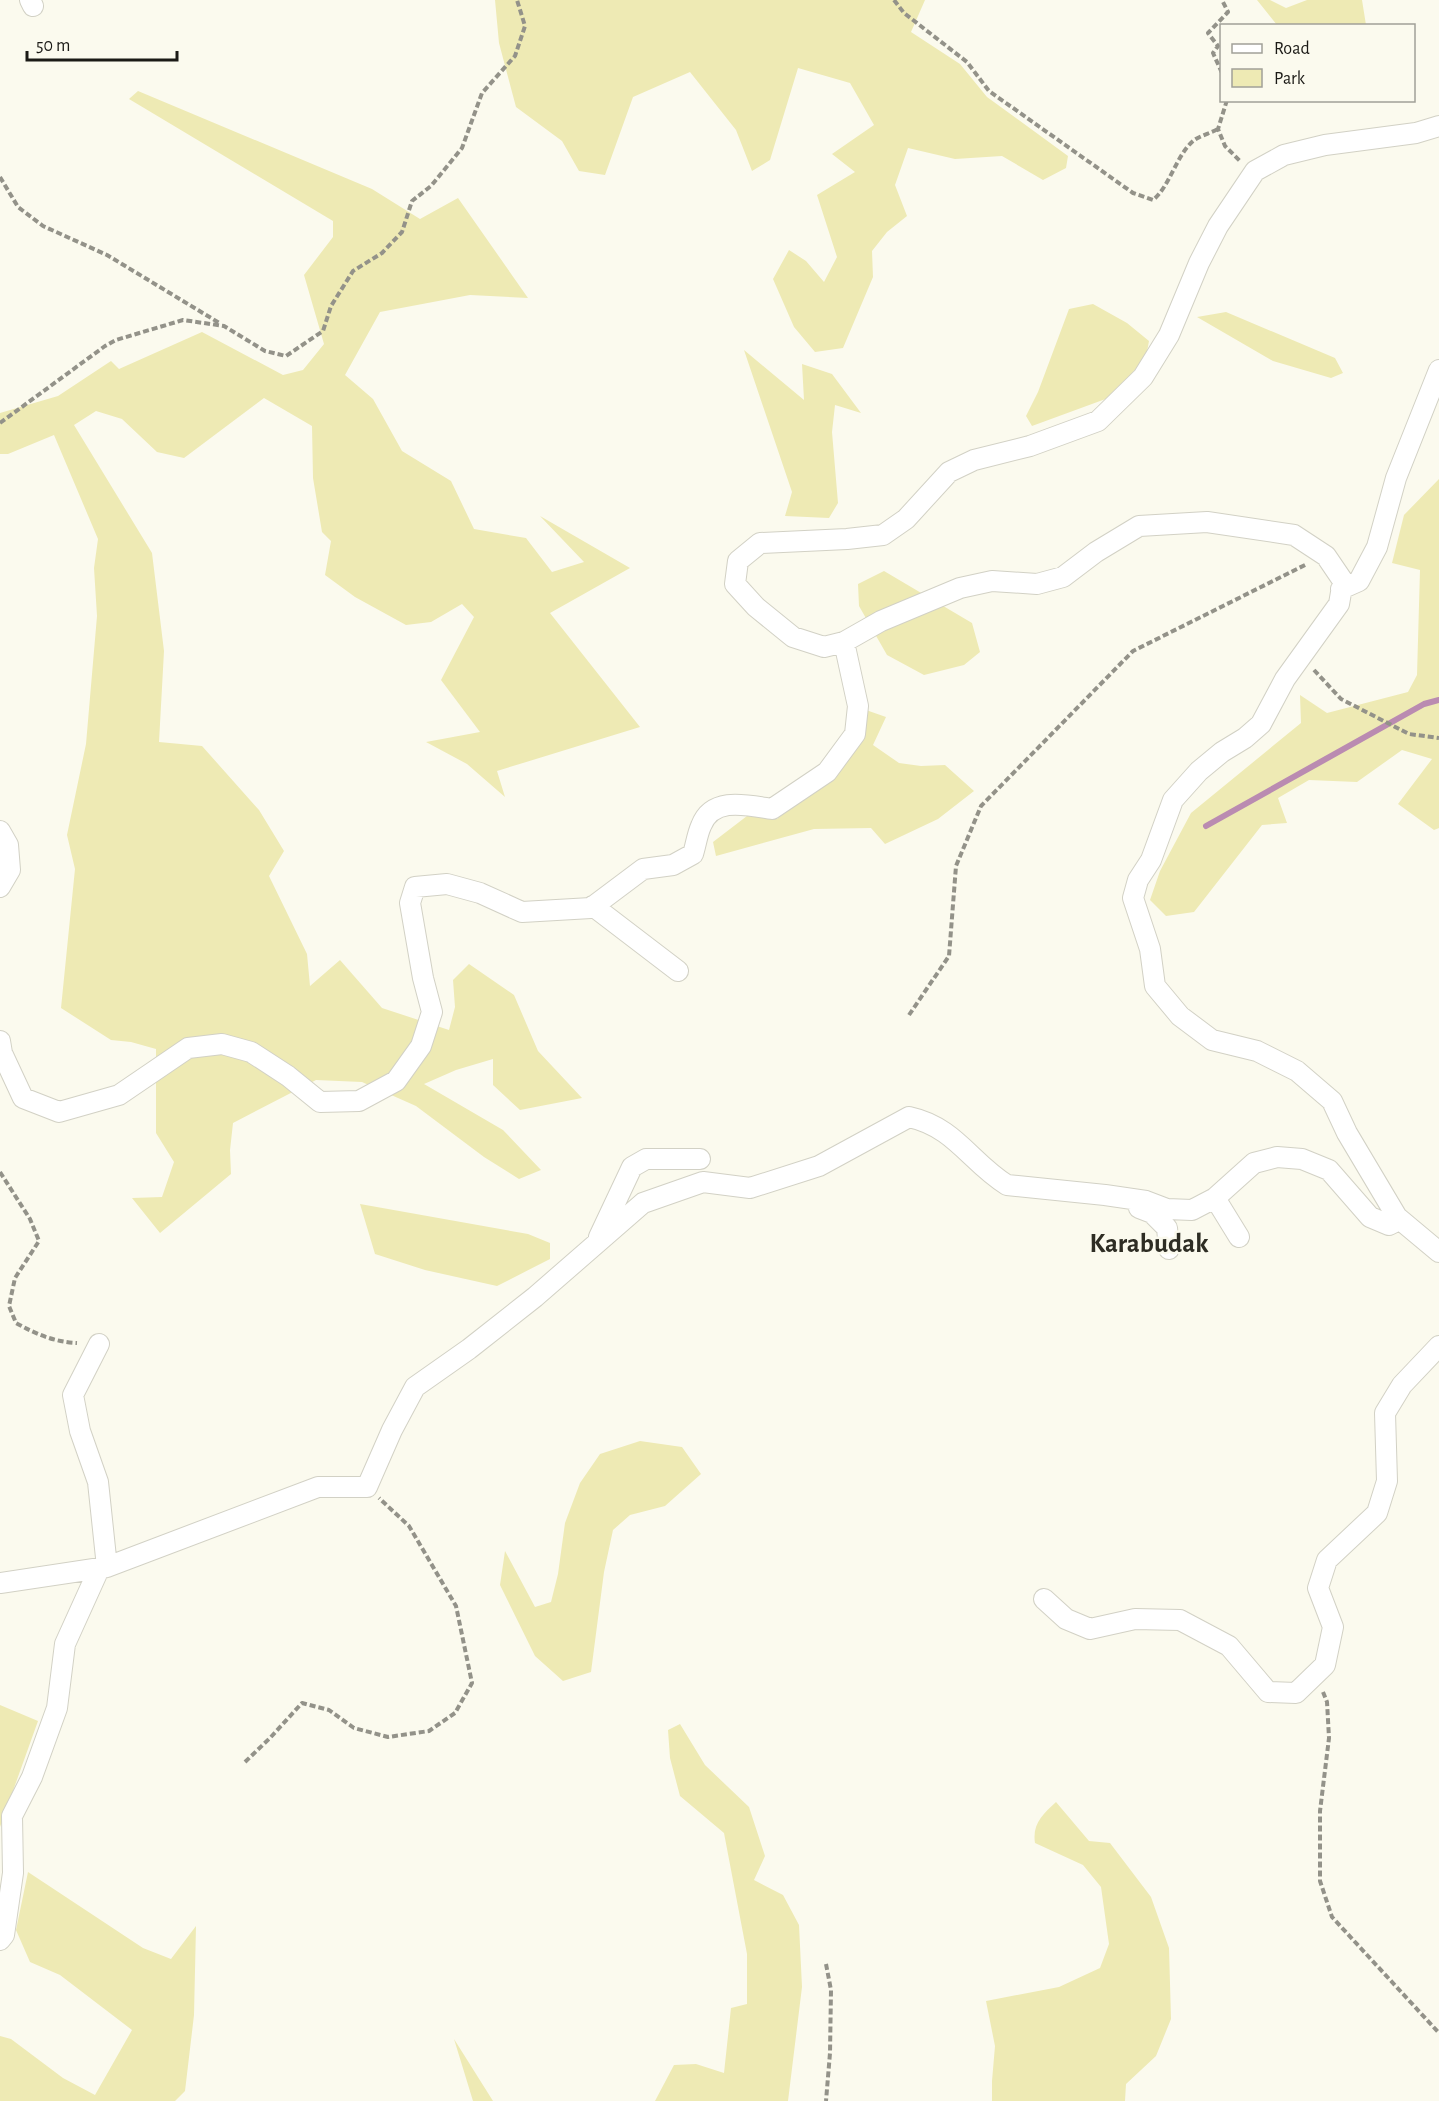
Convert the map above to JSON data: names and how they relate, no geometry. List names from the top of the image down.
{
  "districts": ["Karabudak"],
  "legend": ["Road", "Park"],
  "scale_bar": "50 m"
}
